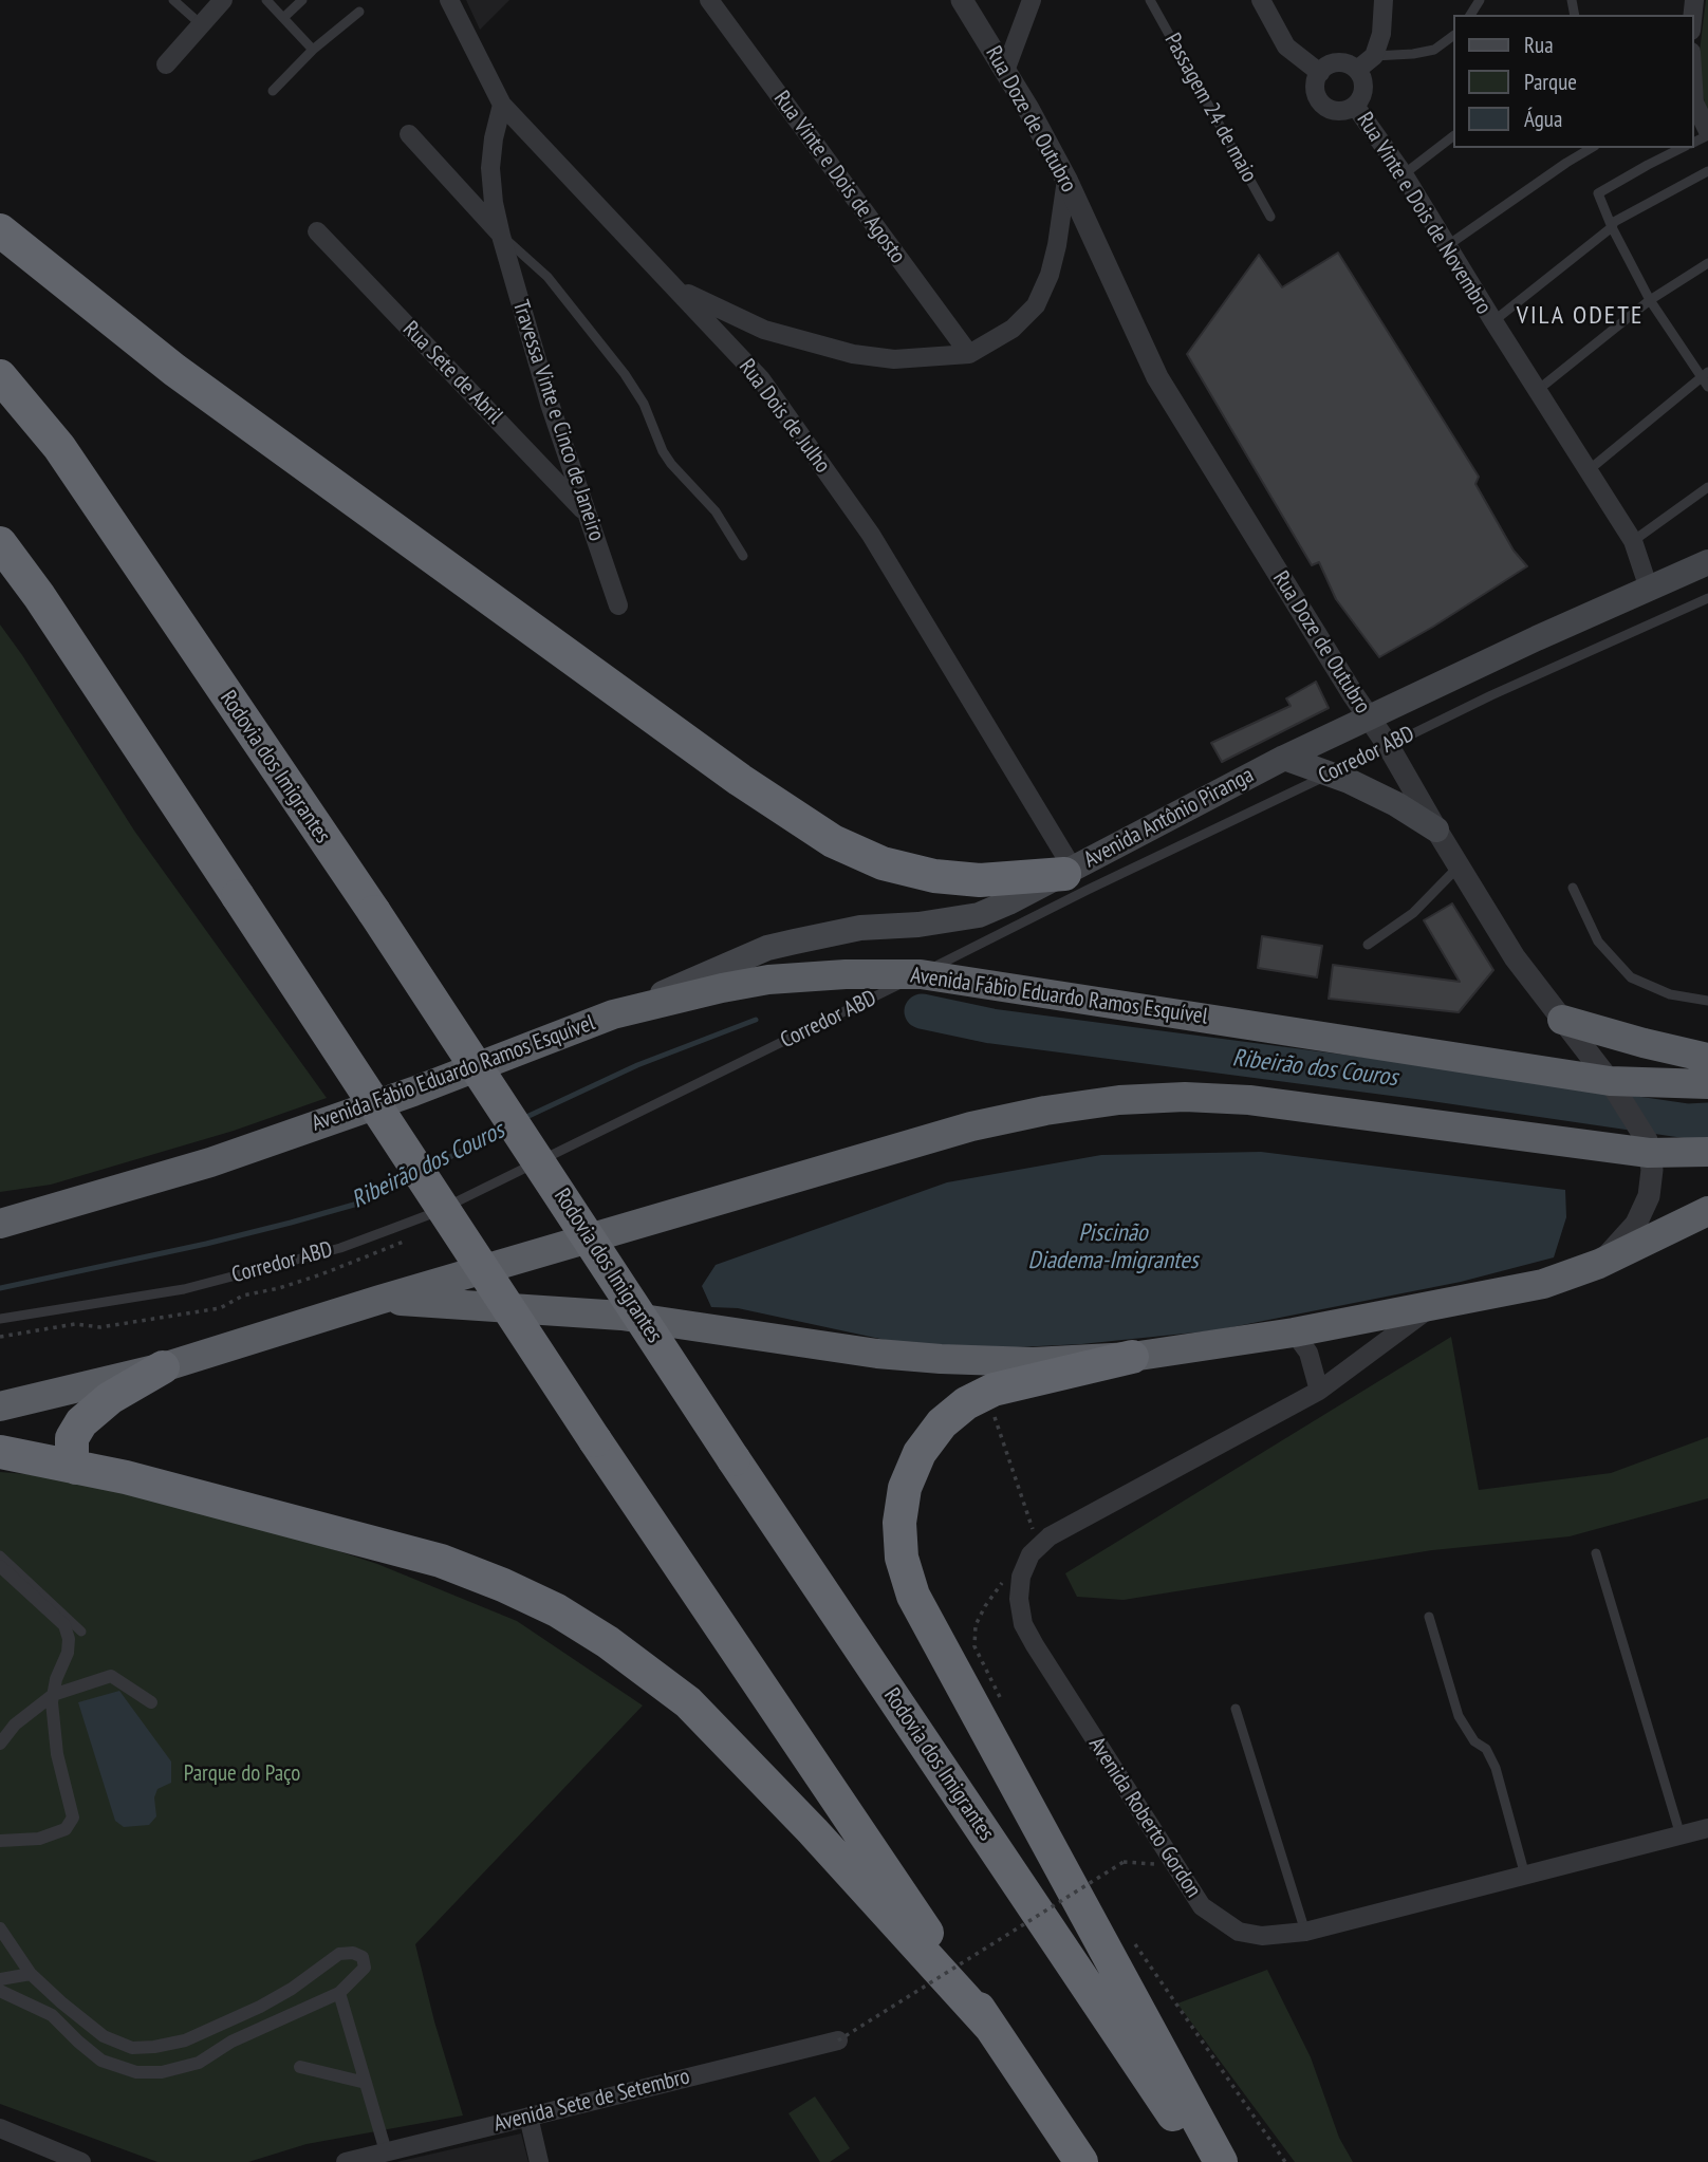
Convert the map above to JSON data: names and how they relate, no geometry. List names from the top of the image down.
{
  "streets": {
    "highway": ["Rodovia dos Imigrantes", "Avenida Fábio Eduardo Ramos Esquível"],
    "main road": ["Avenida Antônio Piranga"],
    "street": [
      "Rua Doze de Outubro",
      "Rua Vinte e Dois de Agosto",
      "Rua Vinte e Dois de Novembro",
      "Rua Sete de Abril",
      "Rua Dois de Julho",
      "Travessa Vinte e Cinco de Janeiro",
      "Avenida Roberto Gordon",
      "Avenida Sete de Setembro"
    ],
    "lane": ["Passagem 24 de maio", "Corredor ABD"]
  },
  "crossings": [
    ["Rua Doze de Outubro", "Corredor ABD"],
    ["Rua Doze de Outubro", "Avenida Antônio Piranga"],
    ["Rua Doze de Outubro", "Avenida Fábio Eduardo Ramos Esquível"],
    ["Rua Vinte e Dois de Novembro", "Avenida Antônio Piranga"],
    ["Rua Sete de Abril", "Travessa Vinte e Cinco de Janeiro"],
    ["Rua Dois de Julho", "Travessa Vinte e Cinco de Janeiro"],
    ["Rua Dois de Julho", "Avenida Antônio Piranga"],
    ["Corredor ABD", "Avenida Fábio Eduardo Ramos Esquível"],
    ["Avenida Antônio Piranga", "Avenida Fábio Eduardo Ramos Esquível"]
  ],
  "districts": ["VILA ODETE"],
  "water": ["Ribeirão dos Couros", "Piscinão Diadema-Imigrantes"],
  "parks": ["Parque do Paço"],
  "legend": ["Rua", "Parque", "Água"]
}
